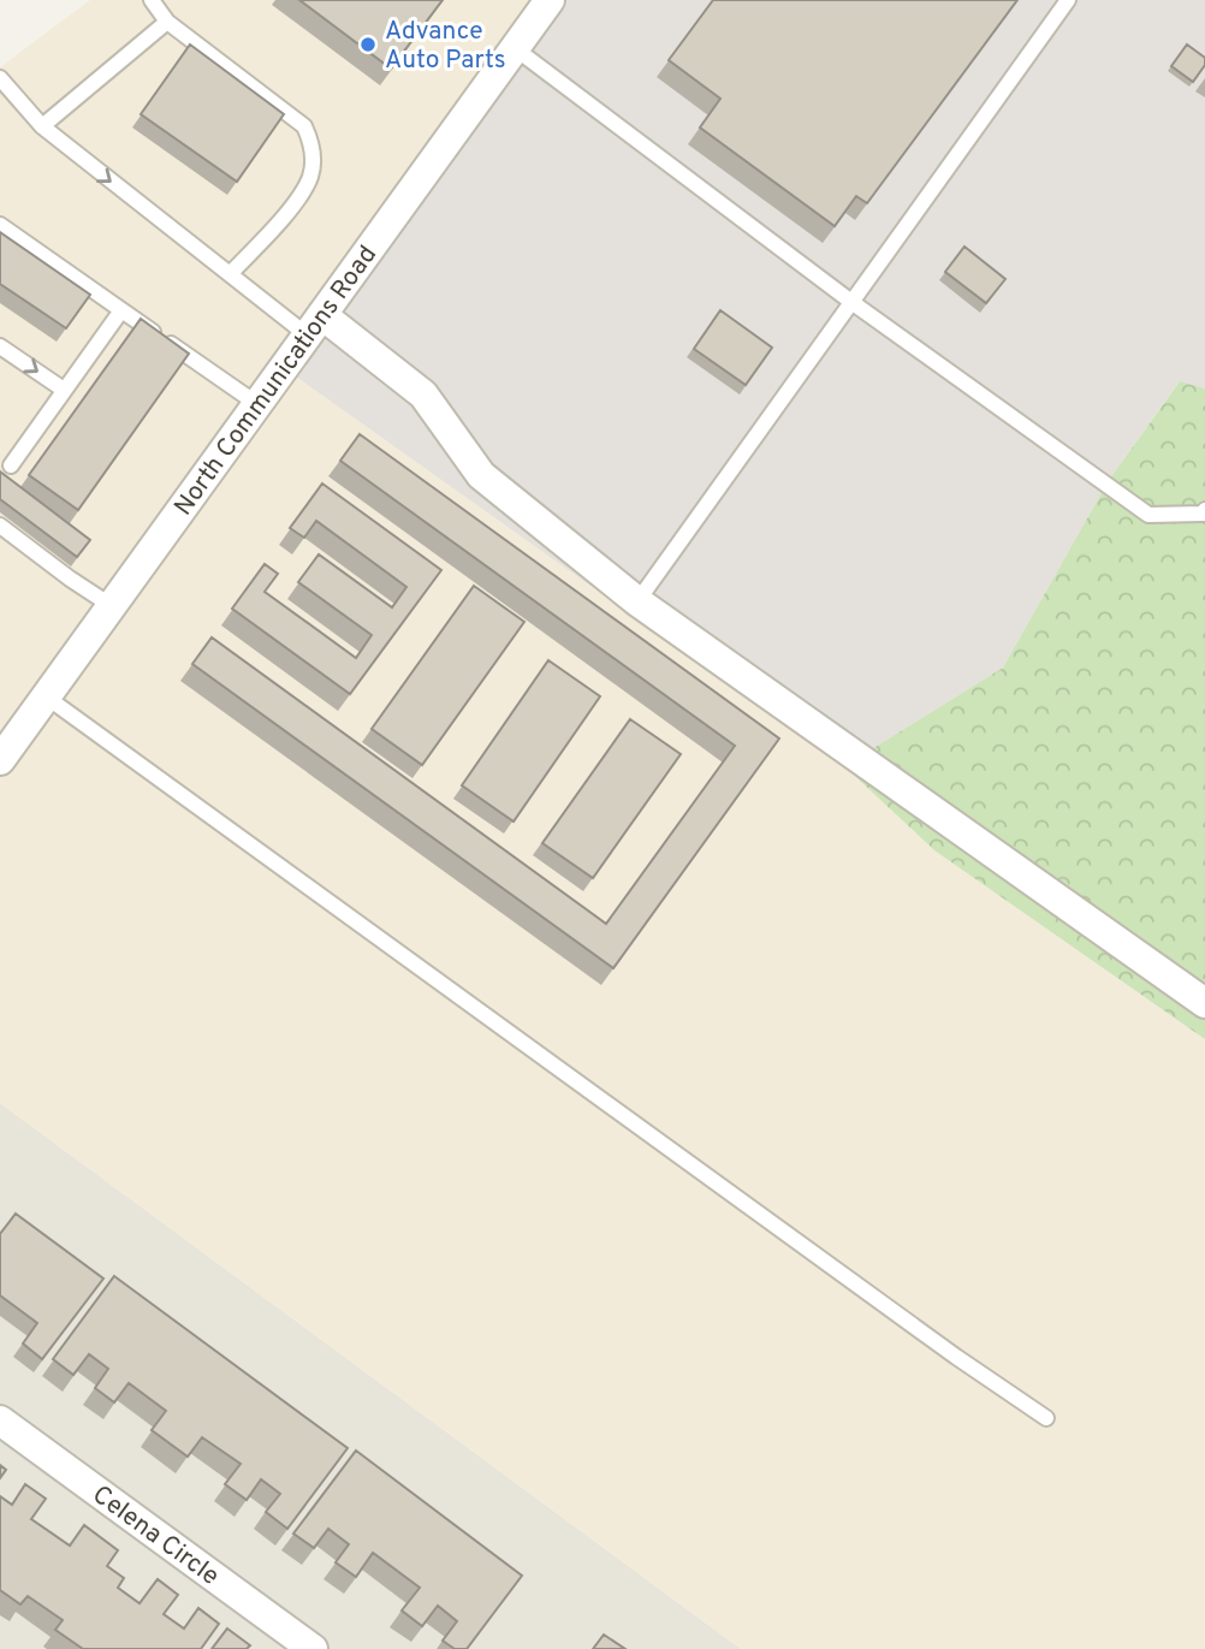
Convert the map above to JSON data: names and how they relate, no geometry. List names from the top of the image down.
{
  "streets": {
    "street": ["North Communications Road", "Celena Circle"]
  },
  "places": ["Advance Auto Parts"]
}
